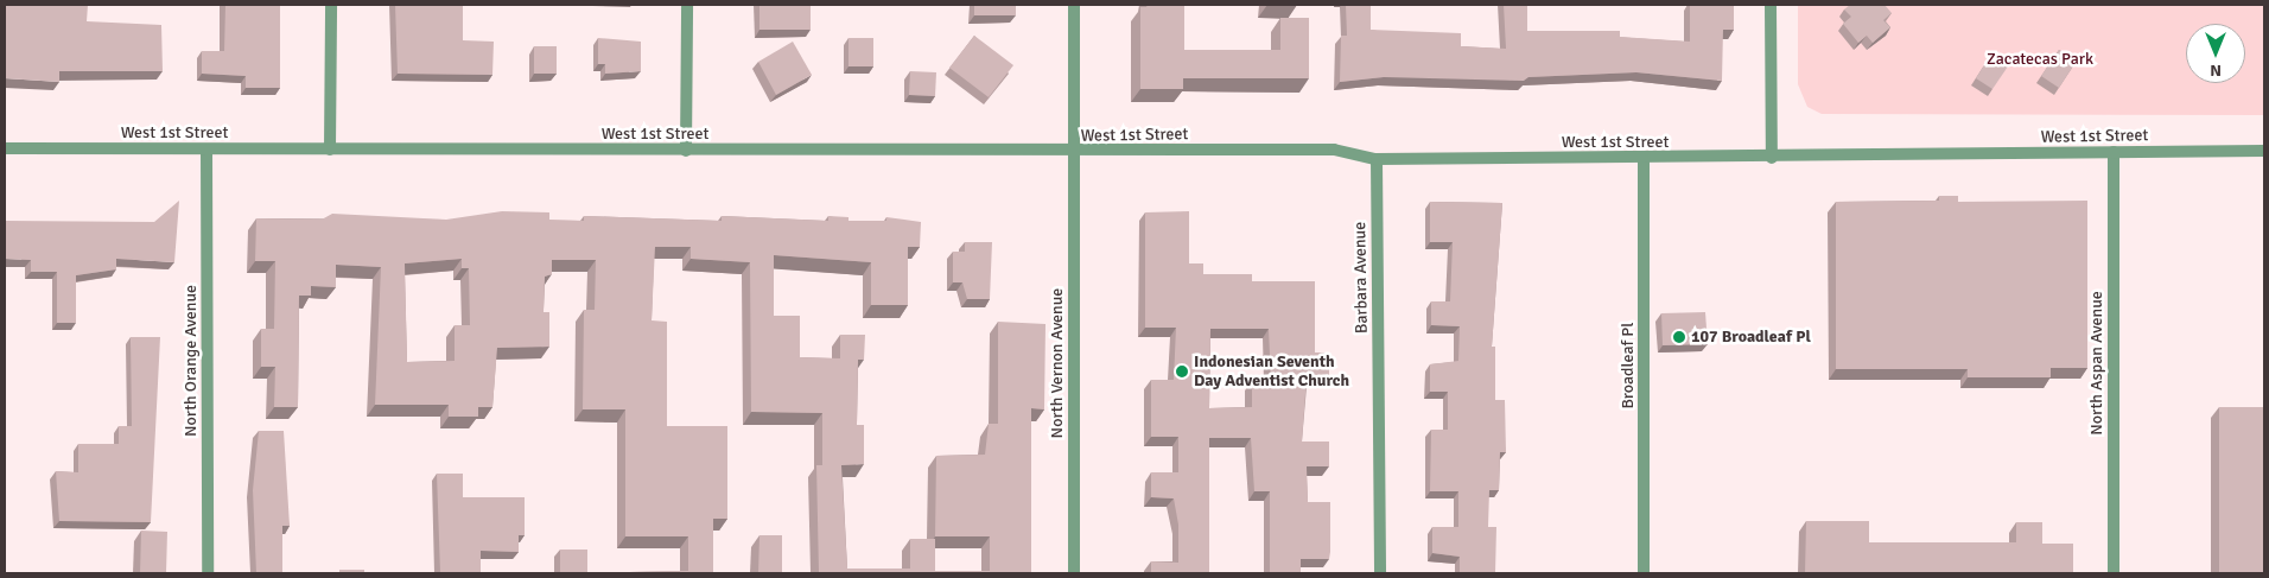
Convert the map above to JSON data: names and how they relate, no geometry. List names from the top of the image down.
{
  "streets": {
    "street": [
      "West 1st Street",
      "Barbara Avenue",
      "North Orange Avenue",
      "North Vernon Avenue",
      "North Aspan Avenue",
      "Broadleaf Pl"
    ]
  },
  "crossings": [
    ["West 1st Street", "Barbara Avenue"],
    ["West 1st Street", "North Orange Avenue"],
    ["West 1st Street", "North Vernon Avenue"],
    ["West 1st Street", "North Aspan Avenue"],
    ["West 1st Street", "Broadleaf Pl"]
  ],
  "parks": ["Zacatecas Park"],
  "places": ["107 Broadleaf Pl", "Indonesian Seventh Day Adventist Church"],
  "north": "bottom"
}
